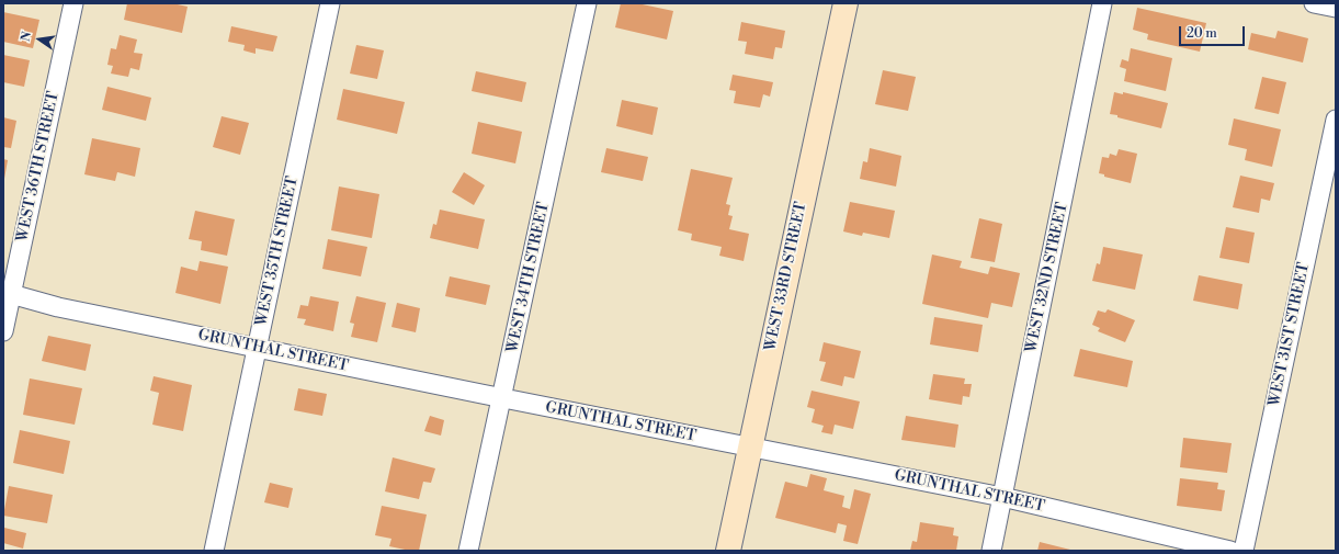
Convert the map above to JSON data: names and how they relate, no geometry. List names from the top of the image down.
{
  "streets": {
    "street": [
      "WEST 36TH STREET",
      "WEST 35TH STREET",
      "WEST 33RD STREET",
      "WEST 34TH STREET",
      "WEST 32ND STREET",
      "WEST 31ST STREET",
      "GRUNTHAL STREET"
    ]
  },
  "crossings": [
    ["WEST 36TH STREET", "GRUNTHAL STREET"],
    ["WEST 35TH STREET", "GRUNTHAL STREET"],
    ["WEST 33RD STREET", "GRUNTHAL STREET"],
    ["WEST 34TH STREET", "GRUNTHAL STREET"],
    ["WEST 32ND STREET", "GRUNTHAL STREET"]
  ],
  "scale_bar": "20 m",
  "north": "left"
}
